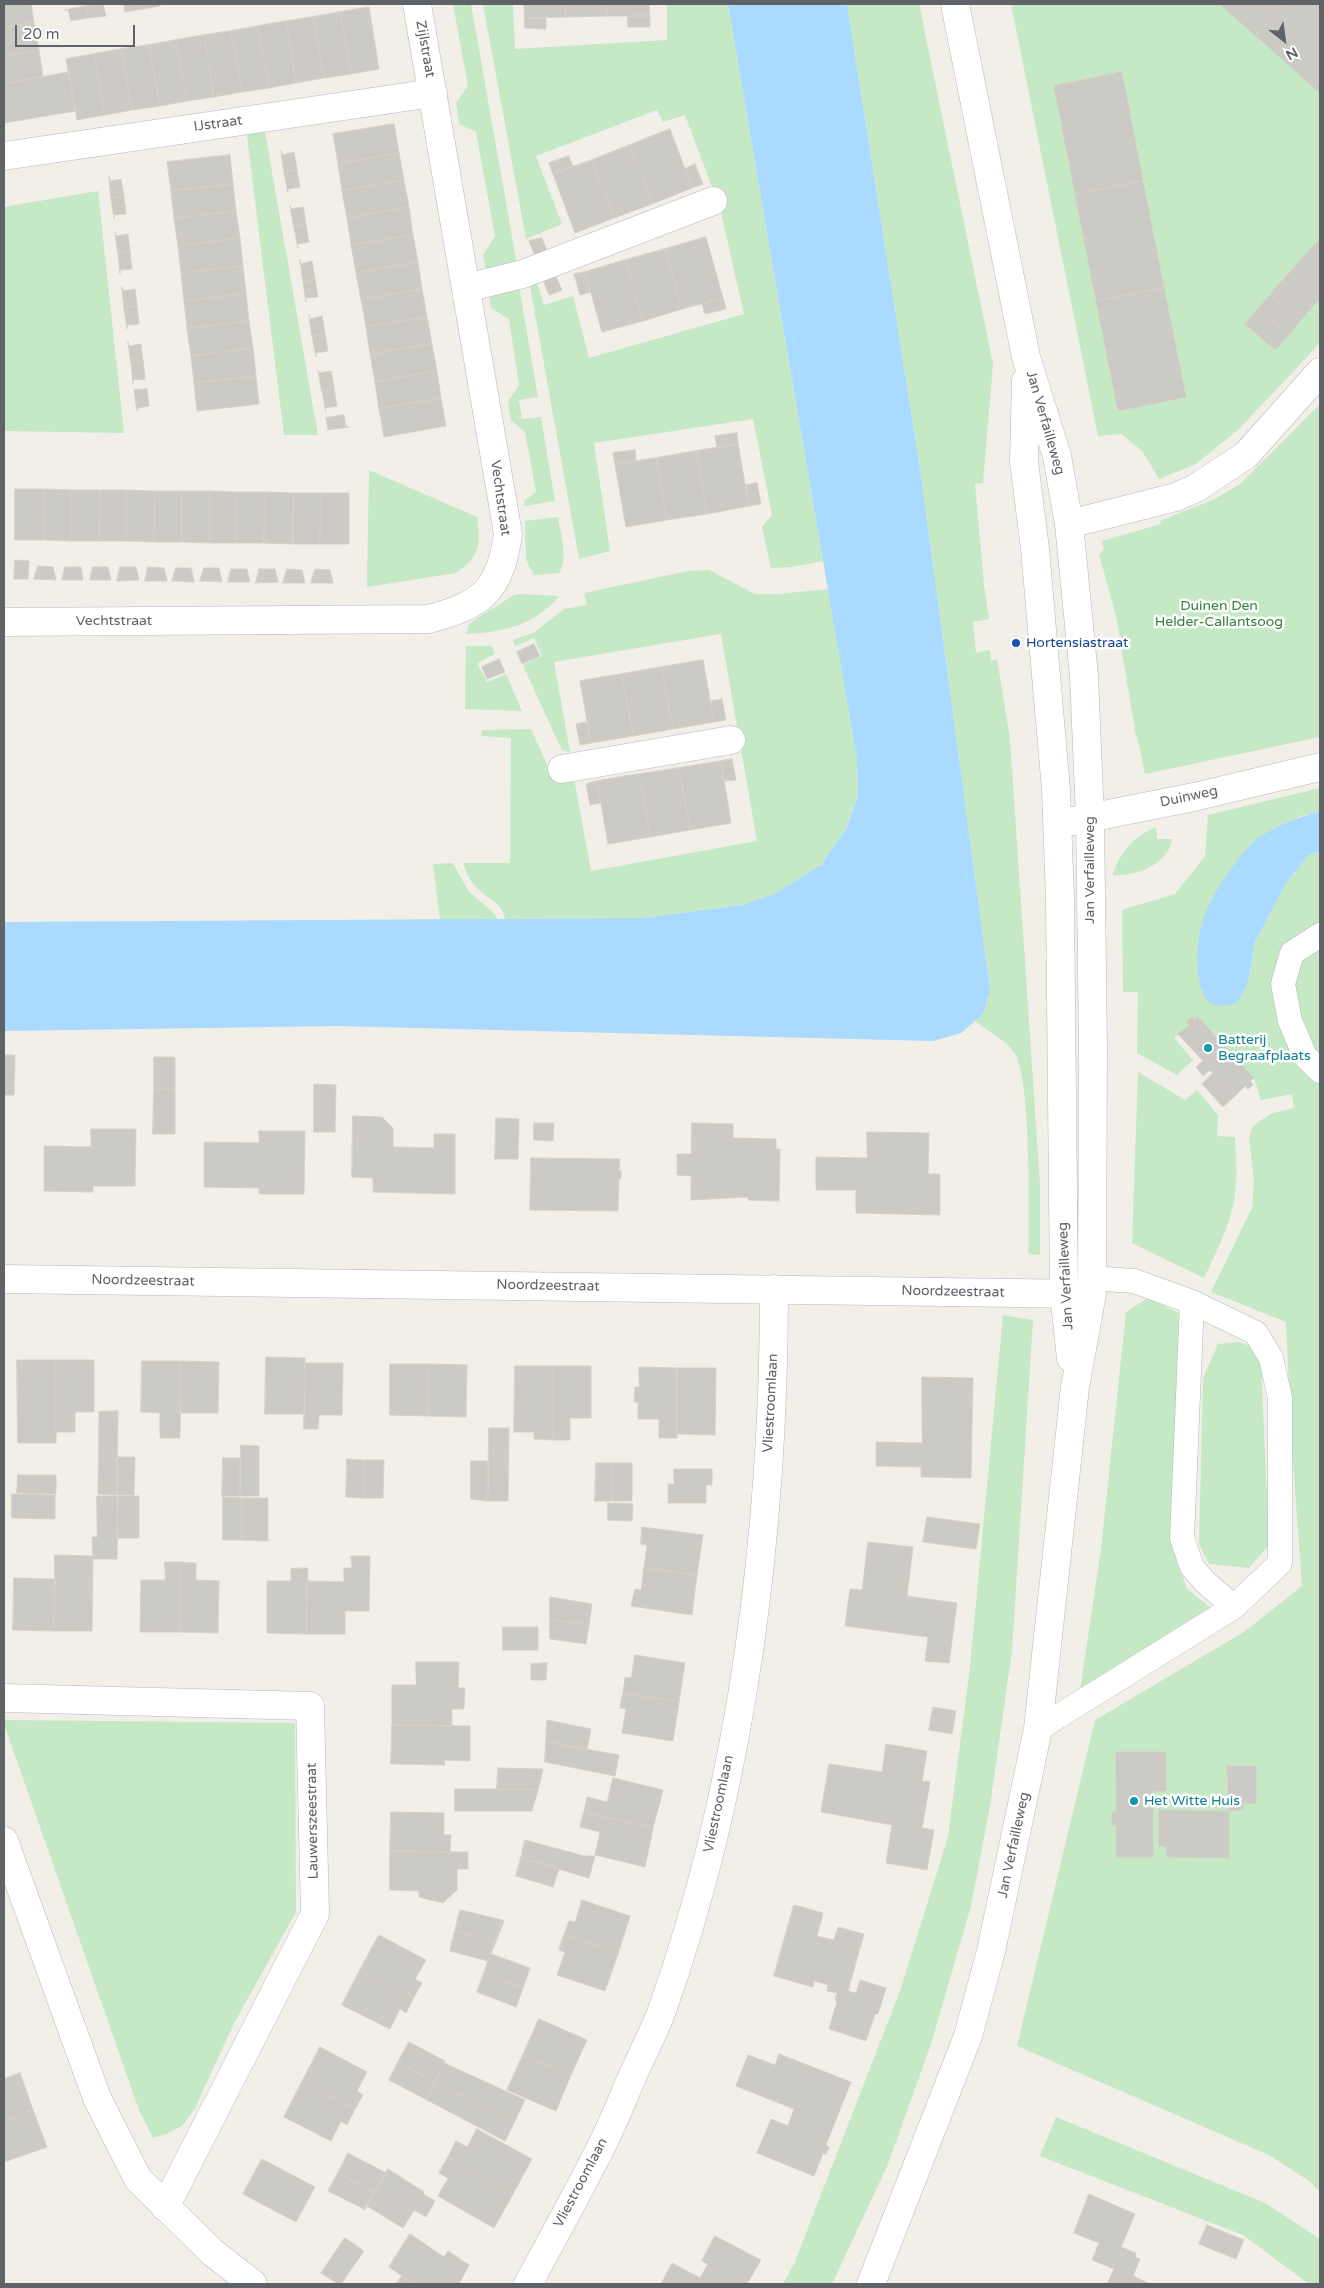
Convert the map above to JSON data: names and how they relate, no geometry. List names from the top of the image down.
{
  "streets": {
    "street": [
      "Zijlstraat",
      "IJstraat",
      "Jan Verfailleweg",
      "Vechtstraat",
      "Duinweg",
      "Noordzeestraat",
      "Vliestroomlaan",
      "Lauwerszeestraat"
    ]
  },
  "crossings": [
    ["Zijlstraat", "IJstraat"],
    ["Zijlstraat", "Vechtstraat"],
    ["IJstraat", "Vechtstraat"],
    ["Jan Verfailleweg", "Duinweg"],
    ["Jan Verfailleweg", "Noordzeestraat"],
    ["Noordzeestraat", "Vliestroomlaan"]
  ],
  "parks": ["Duinen Den Helder-Callantsoog"],
  "places": ["Hortensiastraat", "Batterij Begraafplaats", "Het Witte Huis"],
  "scale_bar": "20 m",
  "north": "bottom right"
}
